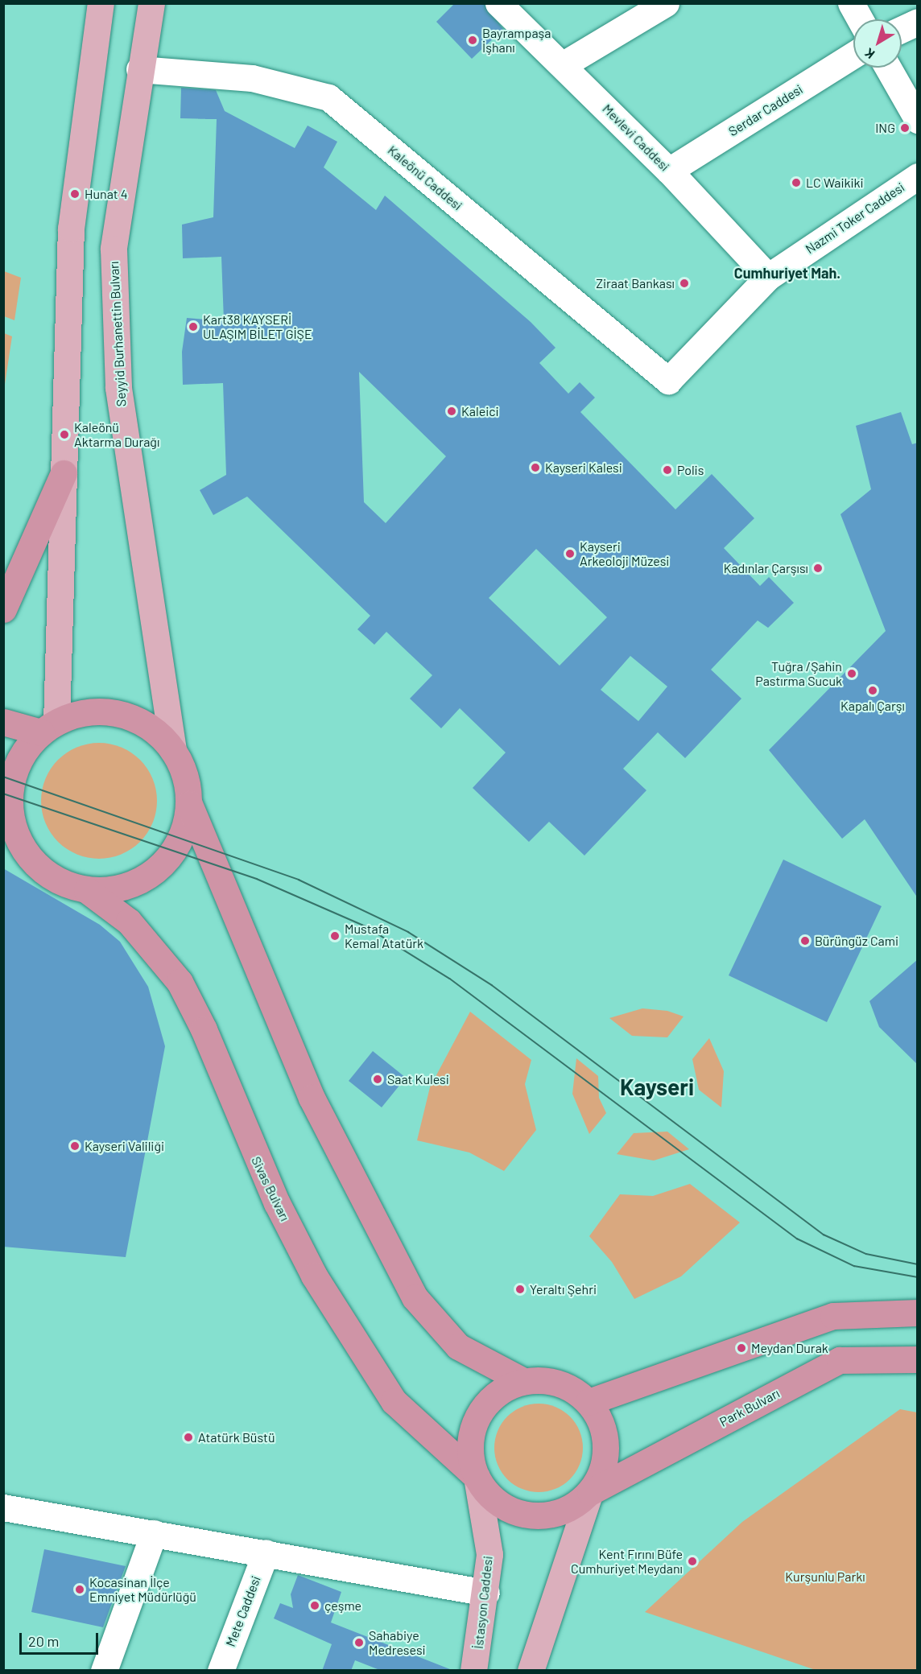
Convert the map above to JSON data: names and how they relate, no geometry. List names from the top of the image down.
{
  "streets": {
    "highway": ["Sivas Bulvarı", "Park Bulvarı"],
    "main road": ["Seyyid Burhanettin Bulvarı", "İstasyon Caddesi"],
    "street": [
      "Serdar Caddesi",
      "Mevlevi Caddesi",
      "Kaleönü Caddesi",
      "Nazmi Toker Caddesi",
      "Mete Caddesi"
    ]
  },
  "crossings": [
    ["Serdar Caddesi", "Mevlevi Caddesi"],
    ["Mevlevi Caddesi", "Nazmi Toker Caddesi"],
    ["Kaleönü Caddesi", "Nazmi Toker Caddesi"],
    ["Kaleönü Caddesi", "Seyyid Burhanettin Bulvarı"],
    ["Sivas Bulvarı", "Park Bulvarı"],
    ["Sivas Bulvarı", "İstasyon Caddesi"],
    ["Park Bulvarı", "İstasyon Caddesi"]
  ],
  "districts": ["Cumhuriyet Mah.", "Kayseri"],
  "parks": ["Kurşunlu Parkı"],
  "places": [
    "Bayrampaşa İşhanı",
    "ING",
    "LC Waikiki",
    "Hunat 4",
    "Ziraat Bankası",
    "Kart38 KAYSERİ ULAŞIM BİLET GİŞE",
    "Kaleici",
    "Kaleönü Aktarma Durağı",
    "Kayseri Kalesi",
    "Polis",
    "Kayseri Arkeoloji Müzesi",
    "Kadınlar Çarşısı",
    "Tuğra /Şahin Pastırma Sucuk",
    "Kapalı Çarşı",
    "Mustafa Kemal Atatürk",
    "Bürüngüz Cami",
    "Saat Kulesi",
    "Kayseri Valiliği",
    "Yeraltı Şehri",
    "Meydan Durak",
    "Atatürk Büstü",
    "Kent Fırını Büfe Cumhuriyet Meydanı",
    "Kocasinan İlçe Emniyet Müdürlüğü",
    "çeşme",
    "Sahabiye Medresesi"
  ],
  "scale_bar": "20 m",
  "north": "bottom left"
}
